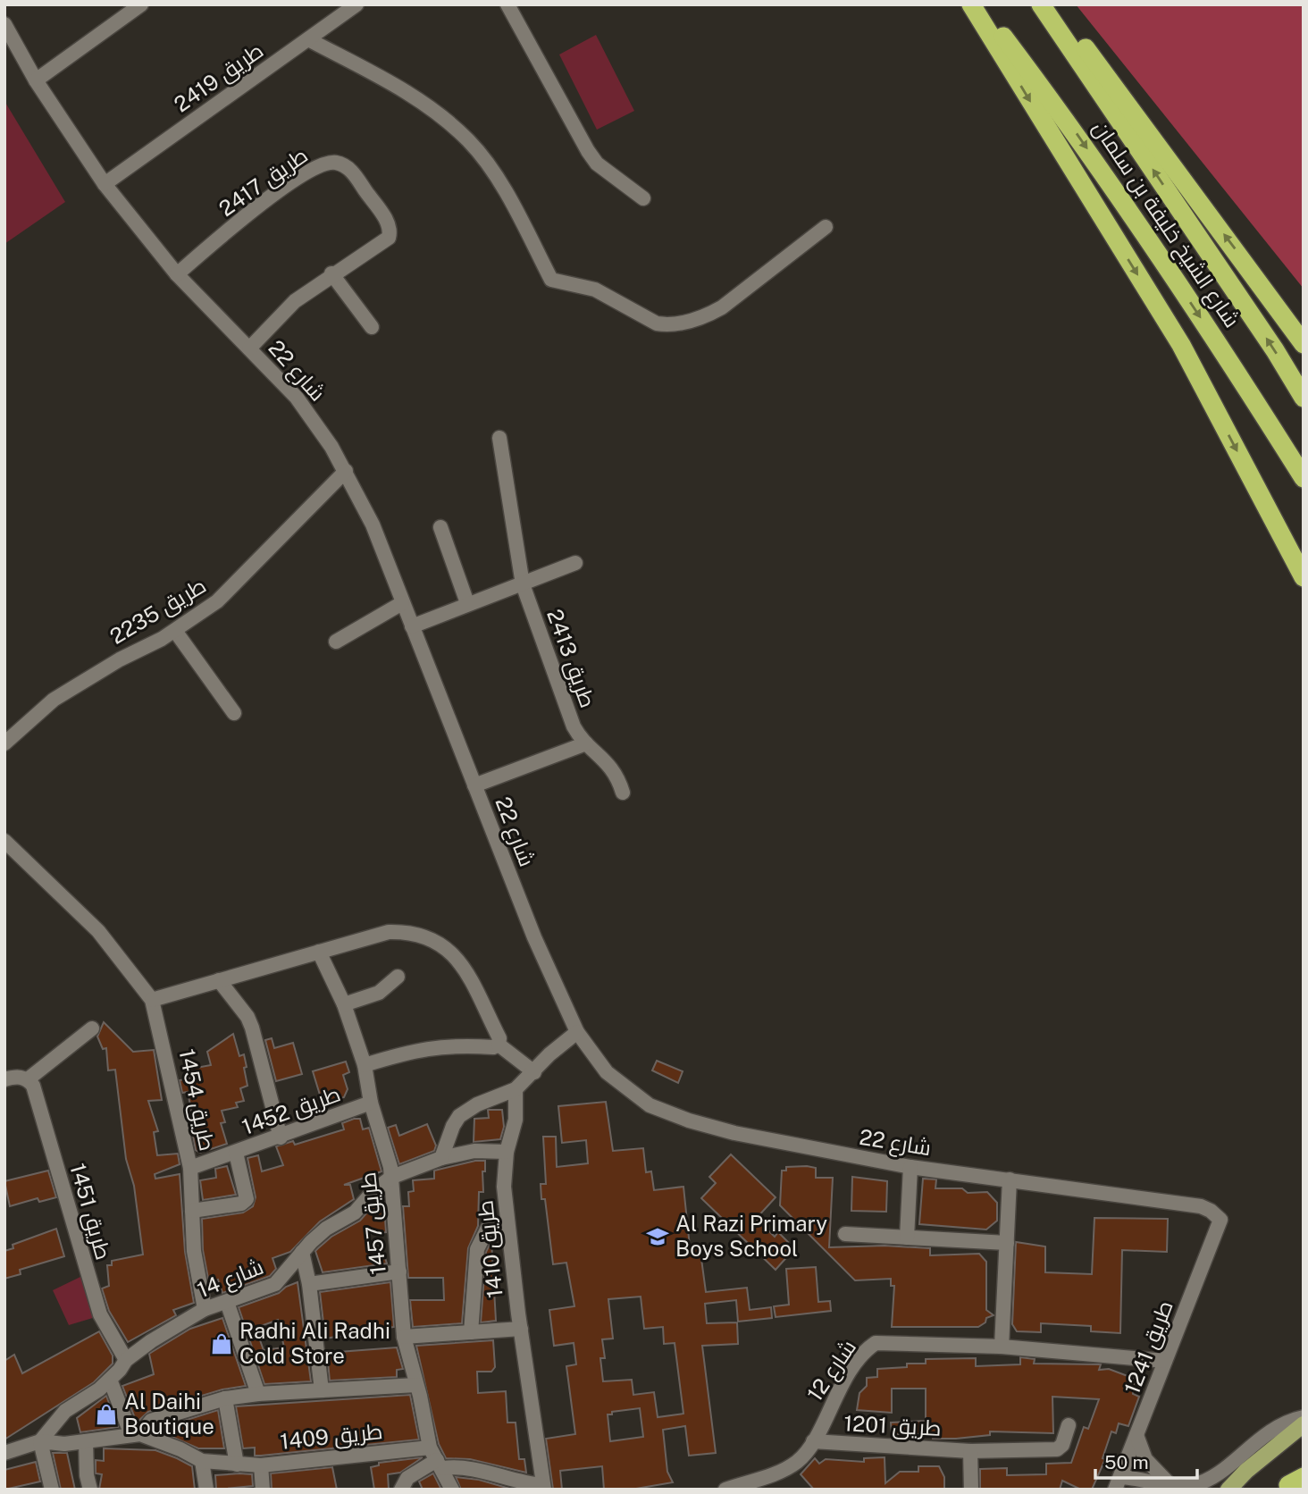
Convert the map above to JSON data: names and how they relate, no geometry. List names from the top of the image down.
{
  "streets": {
    "highway": ["شارع الشيخ خليفة بن سلمان"],
    "street": [
      "طريق 2419",
      "طريق 2417",
      "شارع 22",
      "طريق 2235",
      "طريق 2413",
      "طريق 1454",
      "طريق 1452",
      "طريق 1451",
      "طريق 1457",
      "طريق 1410",
      "شارع 14",
      "طريق 1241",
      "شارع 12",
      "طريق 1201",
      "طريق 1409"
    ]
  },
  "crossings": [
    ["طريق 2419", "شارع 22"],
    ["طريق 2417", "شارع 22"],
    ["شارع 22", "طريق 2235"],
    ["شارع 22", "طريق 1241"],
    ["طريق 1454", "طريق 1452"],
    ["طريق 1454", "شارع 14"],
    ["طريق 1452", "طريق 1457"],
    ["طريق 1451", "شارع 14"],
    ["طريق 1457", "شارع 14"],
    ["طريق 1457", "طريق 1409"],
    ["طريق 1410", "شارع 14"],
    ["طريق 1410", "طريق 1409"],
    ["شارع 14", "طريق 1409"],
    ["طريق 1241", "شارع 12"],
    ["شارع 12", "طريق 1201"]
  ],
  "places": {
    "school or university": ["Al Razi Primary Boys School"],
    "shop": ["Radhi Ali Radhi Cold Store", "Al Daihi Boutique"]
  },
  "scale_bar": "50 m"
}
